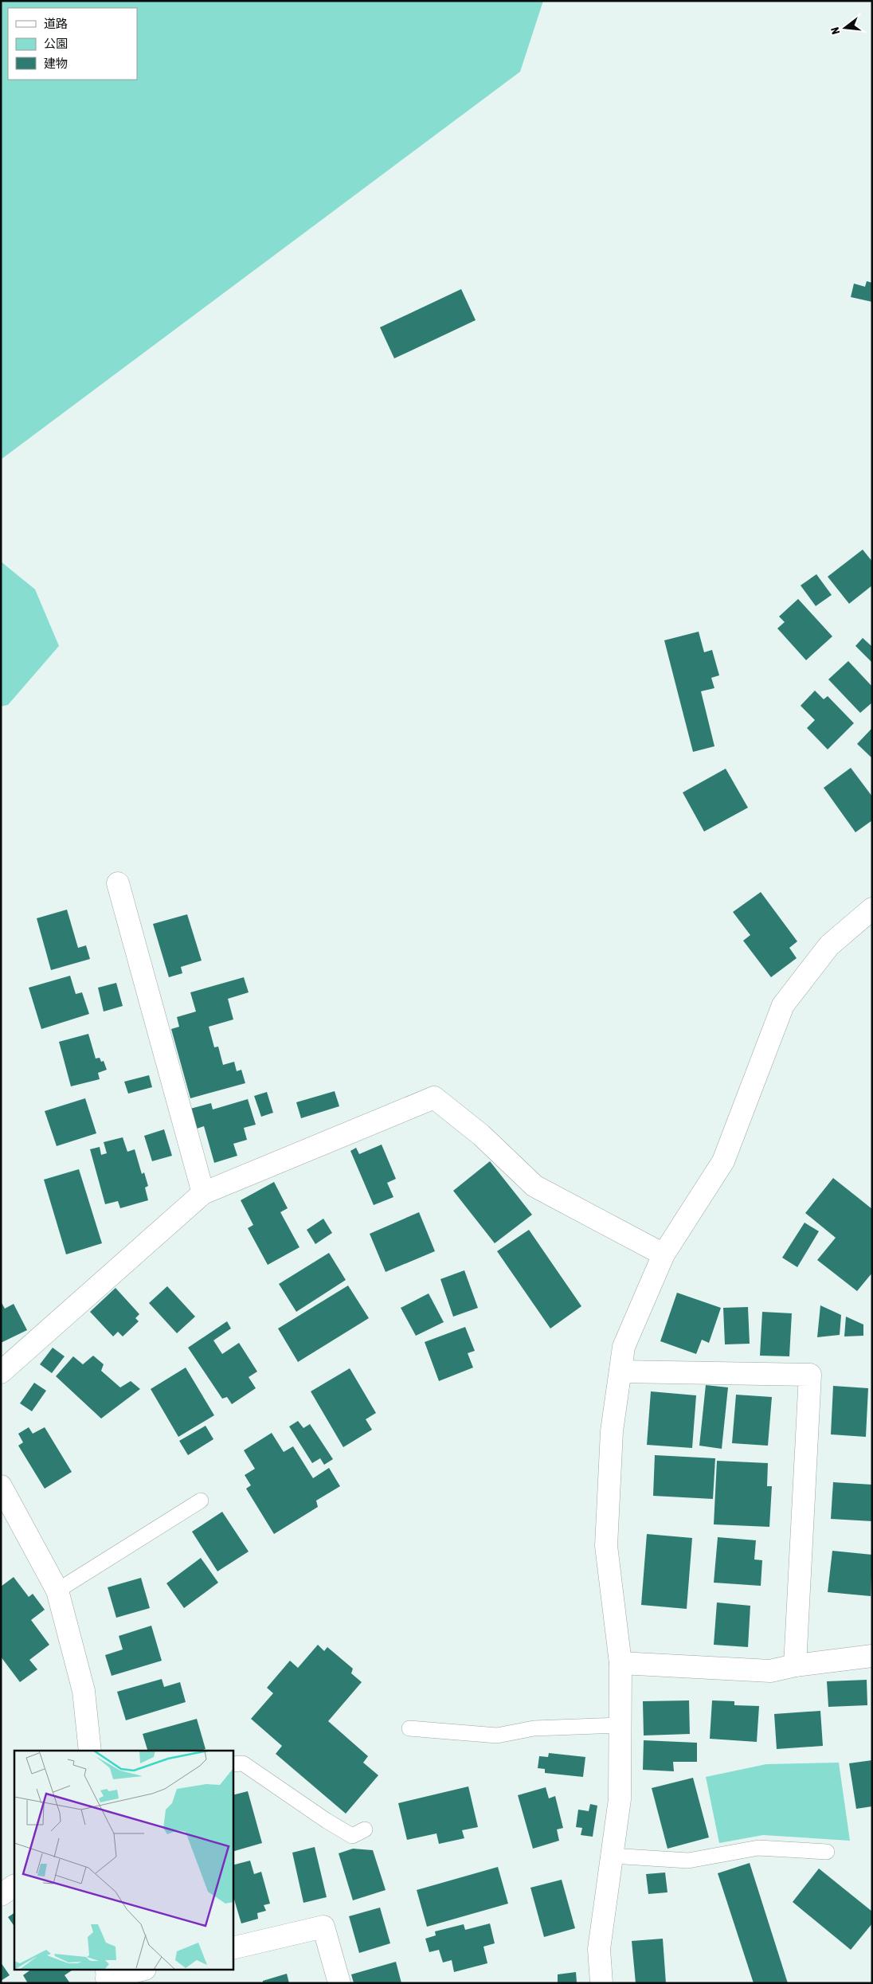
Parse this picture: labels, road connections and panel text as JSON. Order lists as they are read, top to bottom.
{
  "legend": ["道路", "公園", "建物"],
  "north": "left"
}
